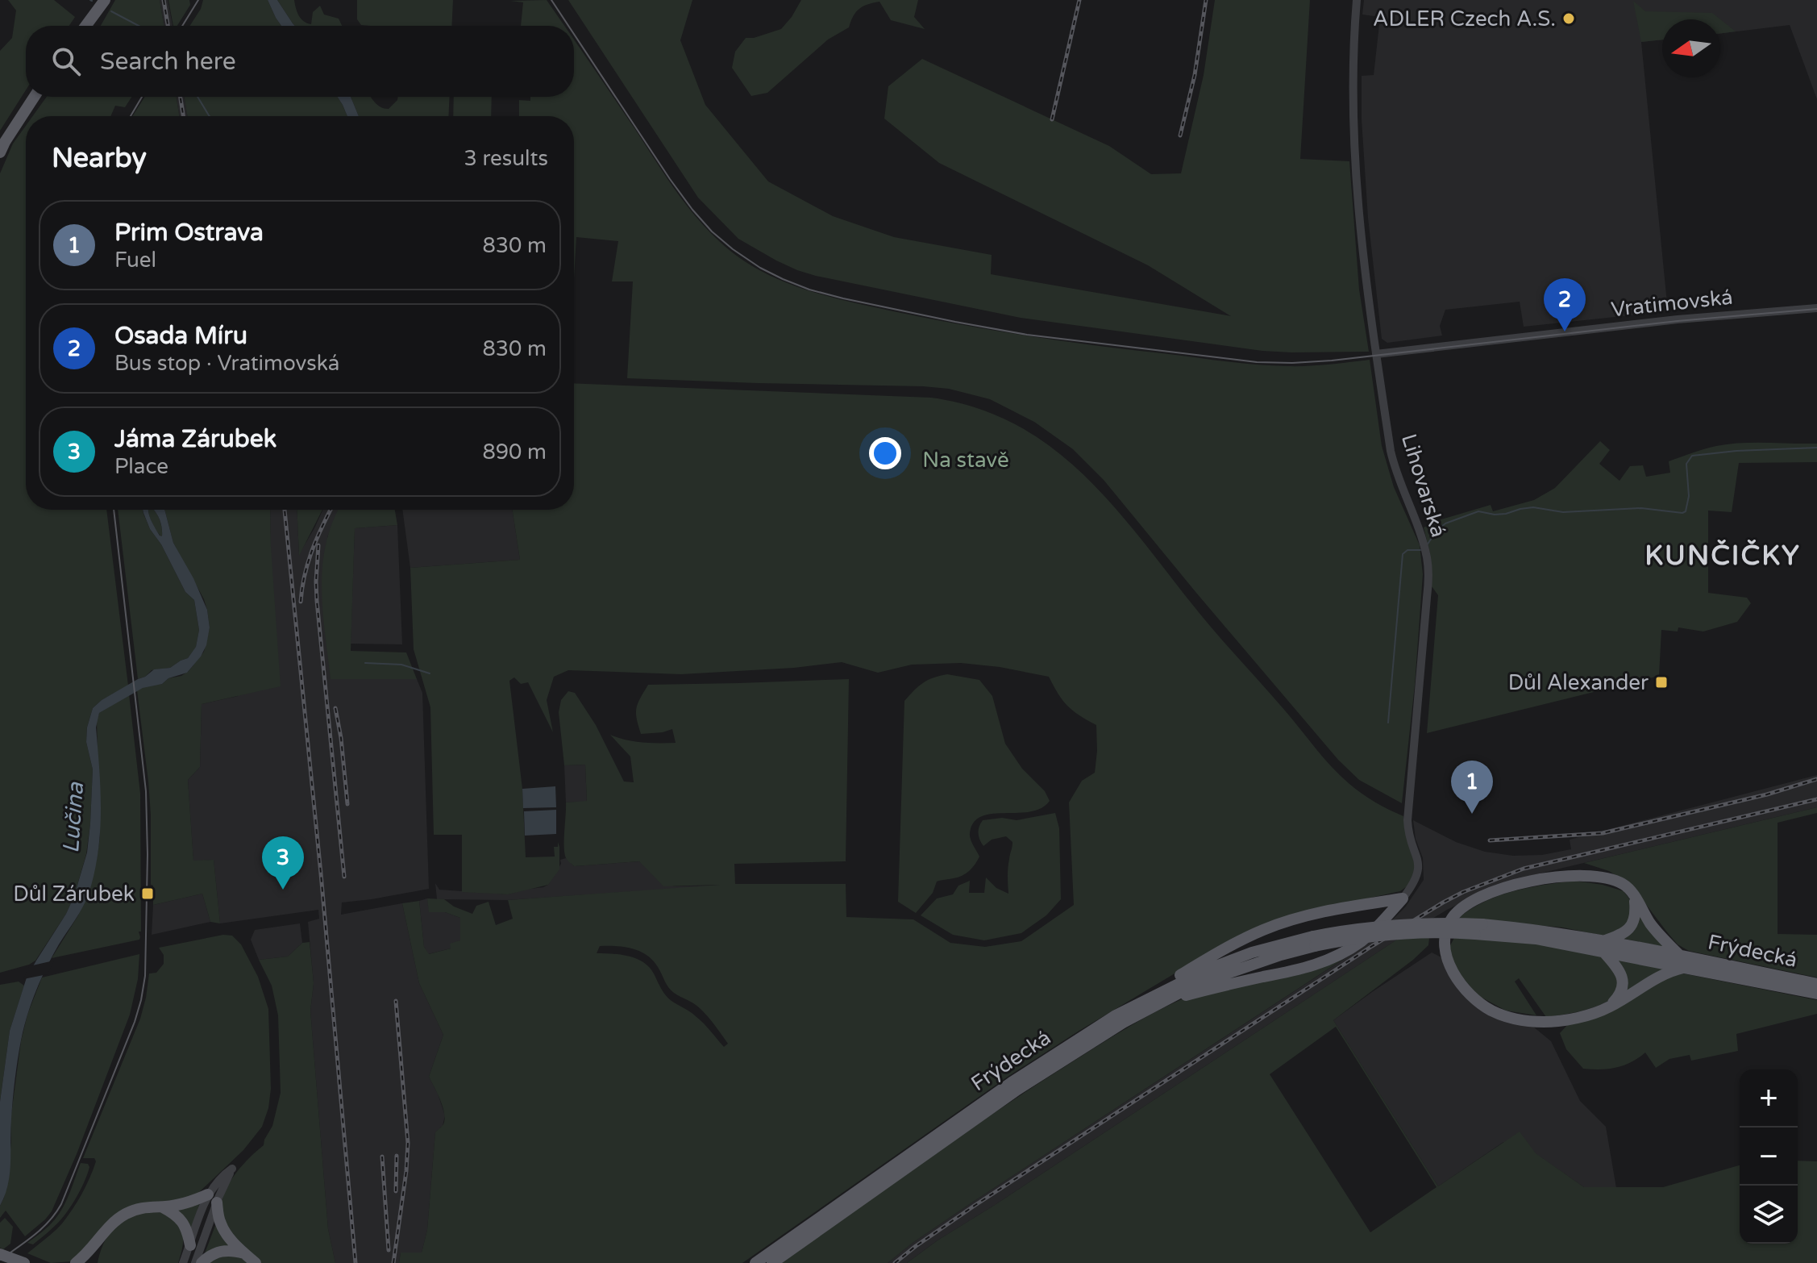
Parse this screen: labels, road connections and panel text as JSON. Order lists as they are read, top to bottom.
{
  "streets": {
    "main road": ["Frýdecká"],
    "street": ["Vratimovská", "Lihovarská"]
  },
  "crossings": [
    ["Vratimovská", "Lihovarská"]
  ],
  "districts": ["KUNČIČKY"],
  "water": ["Lučina"],
  "parks": ["Na stavě"],
  "places": {
    "other": ["ADLER Czech A.S."],
    "transit": ["Důl Alexander", "Důl Zárubek"]
  },
  "north": "left",
  "page": {
    "search": "Search here",
    "heading": ["Nearby", "3 results"],
    "list": [
      {
        "mark": "1",
        "name": "Prim Ostrava",
        "note": "Fuel",
        "value": "830 m"
      },
      {
        "mark": "2",
        "name": "Osada Míru",
        "note": "Bus stop · Vratimovská",
        "value": "830 m"
      },
      {
        "mark": "3",
        "name": "Jáma Zárubek",
        "note": "Place",
        "value": "890 m"
      }
    ],
    "pins": ["2", "1", "3"],
    "map_buttons": ["+", "−"]
  }
}
